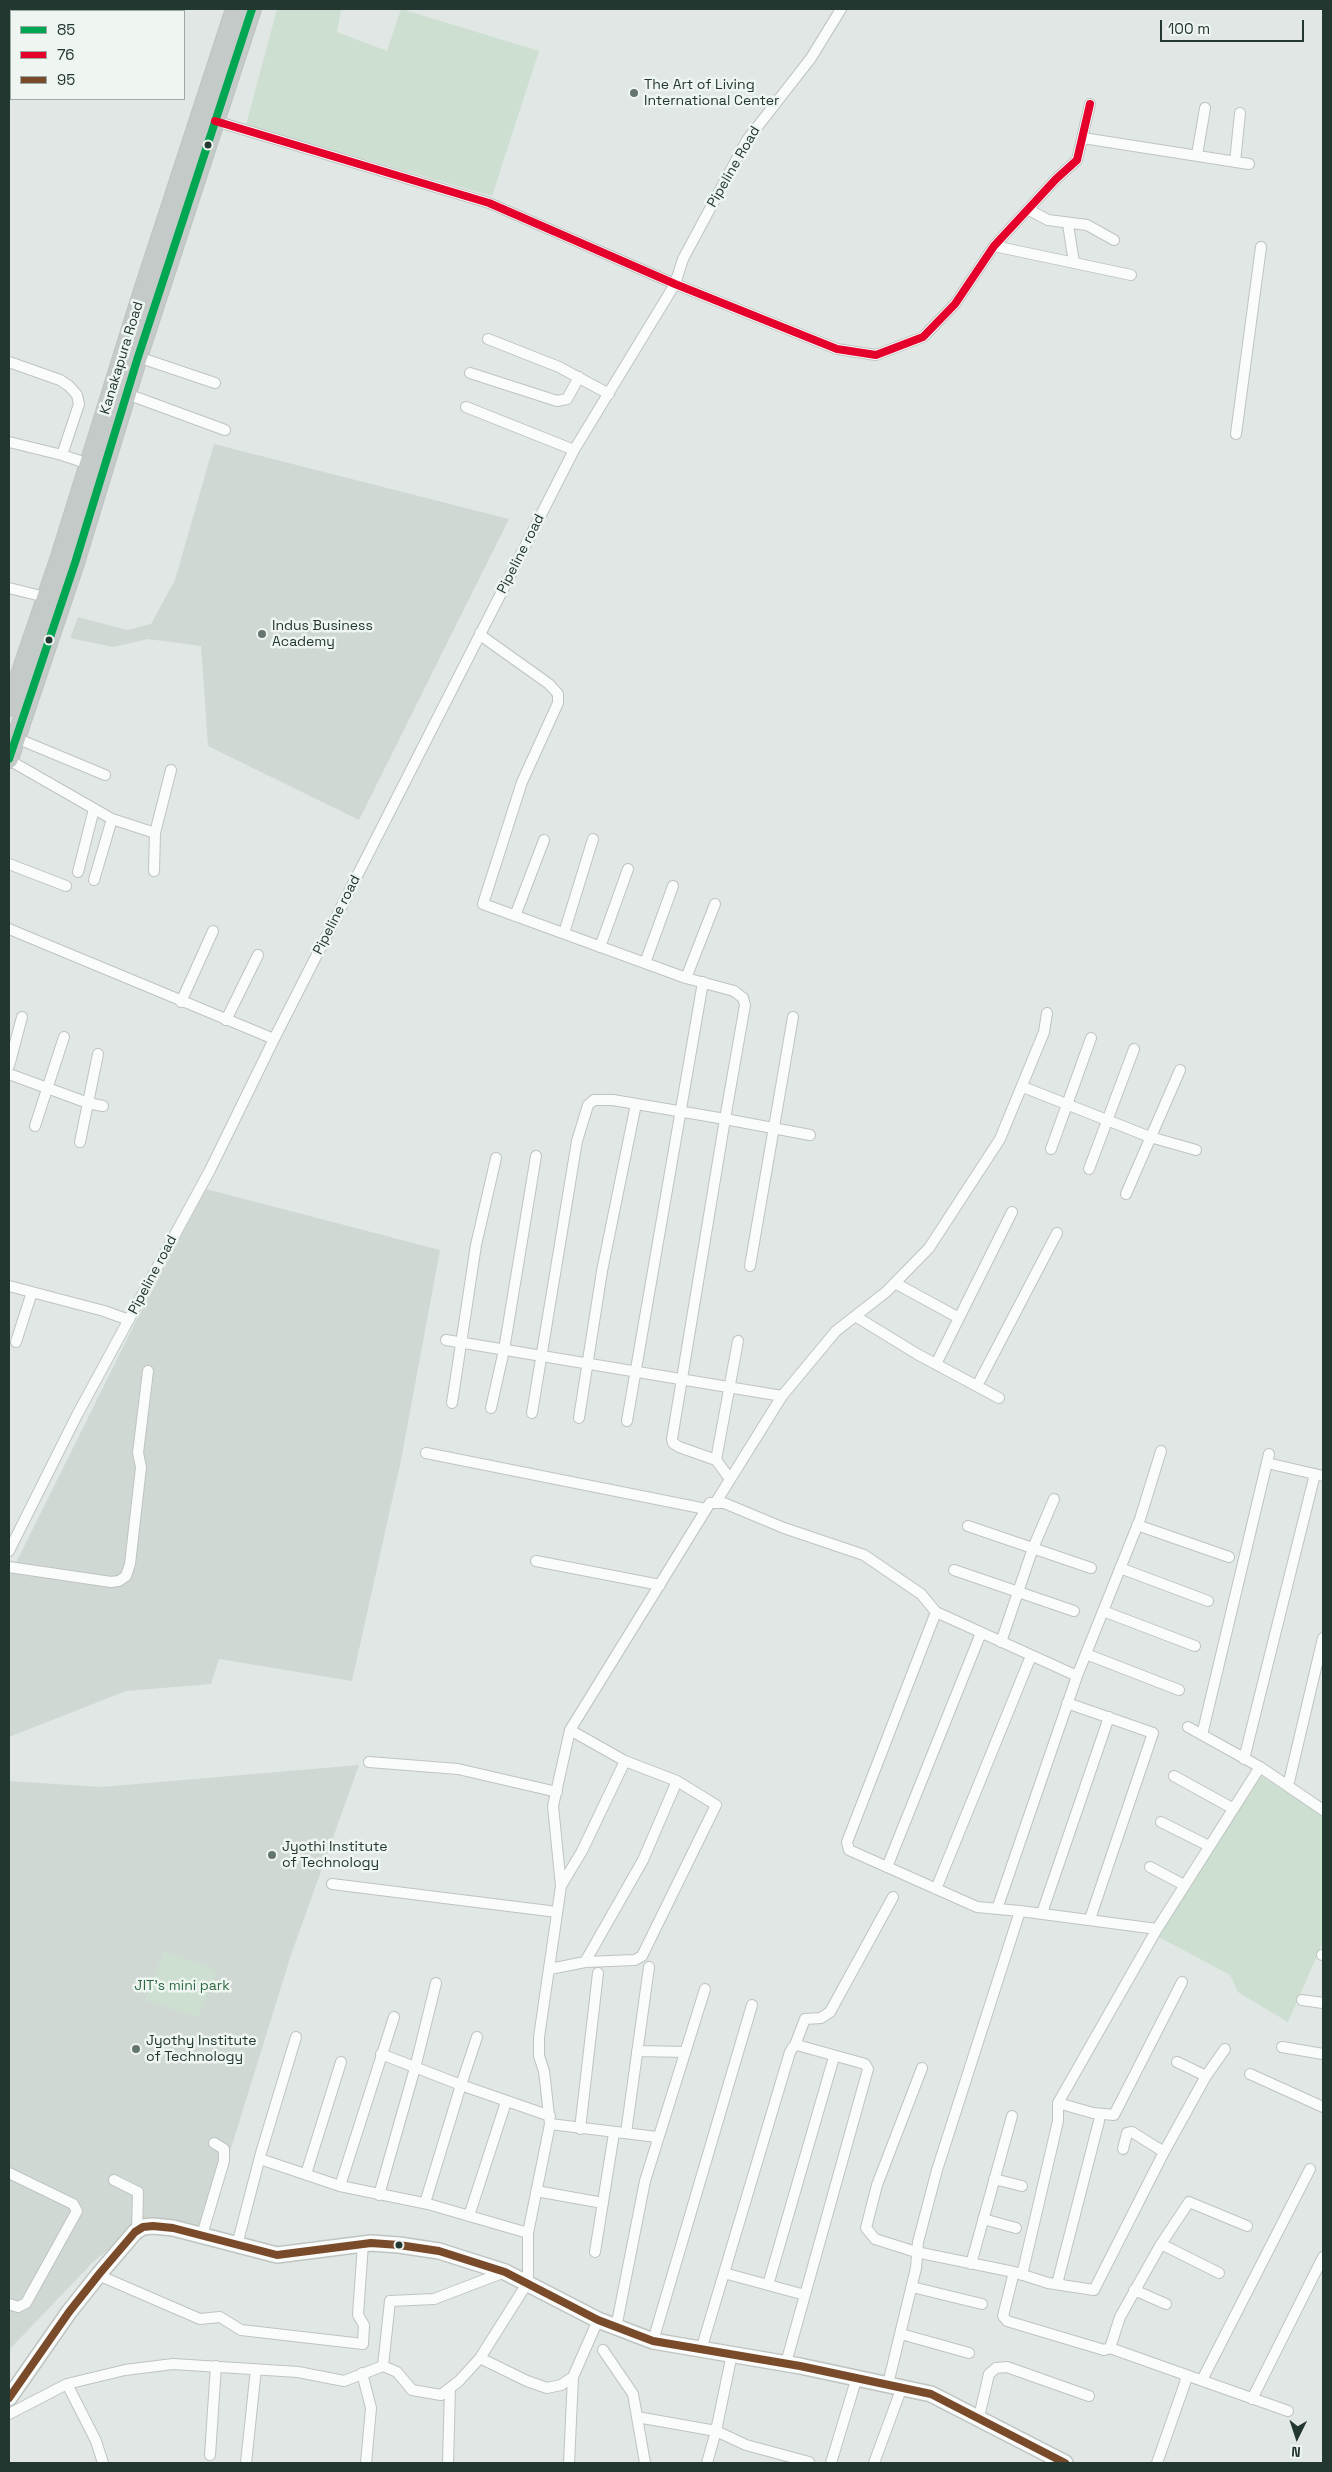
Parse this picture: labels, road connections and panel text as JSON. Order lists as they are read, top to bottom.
{
  "streets": {
    "highway": ["Kanakapura Road"],
    "street": ["Pipeline Road", "Pipeline road"]
  },
  "crossings": [
    ["Pipeline Road", "Pipeline road"]
  ],
  "parks": ["JIT's mini park"],
  "places": [
    "The Art of Living International Center",
    "Indus Business Academy",
    "Jyothi Institute of Technology",
    "Jyothy Institute of Technology"
  ],
  "lines": ["transit line 85", "transit line 76", "transit line 95"],
  "legend": ["85", "76", "95"],
  "scale_bar": "100 m",
  "north": "bottom"
}
